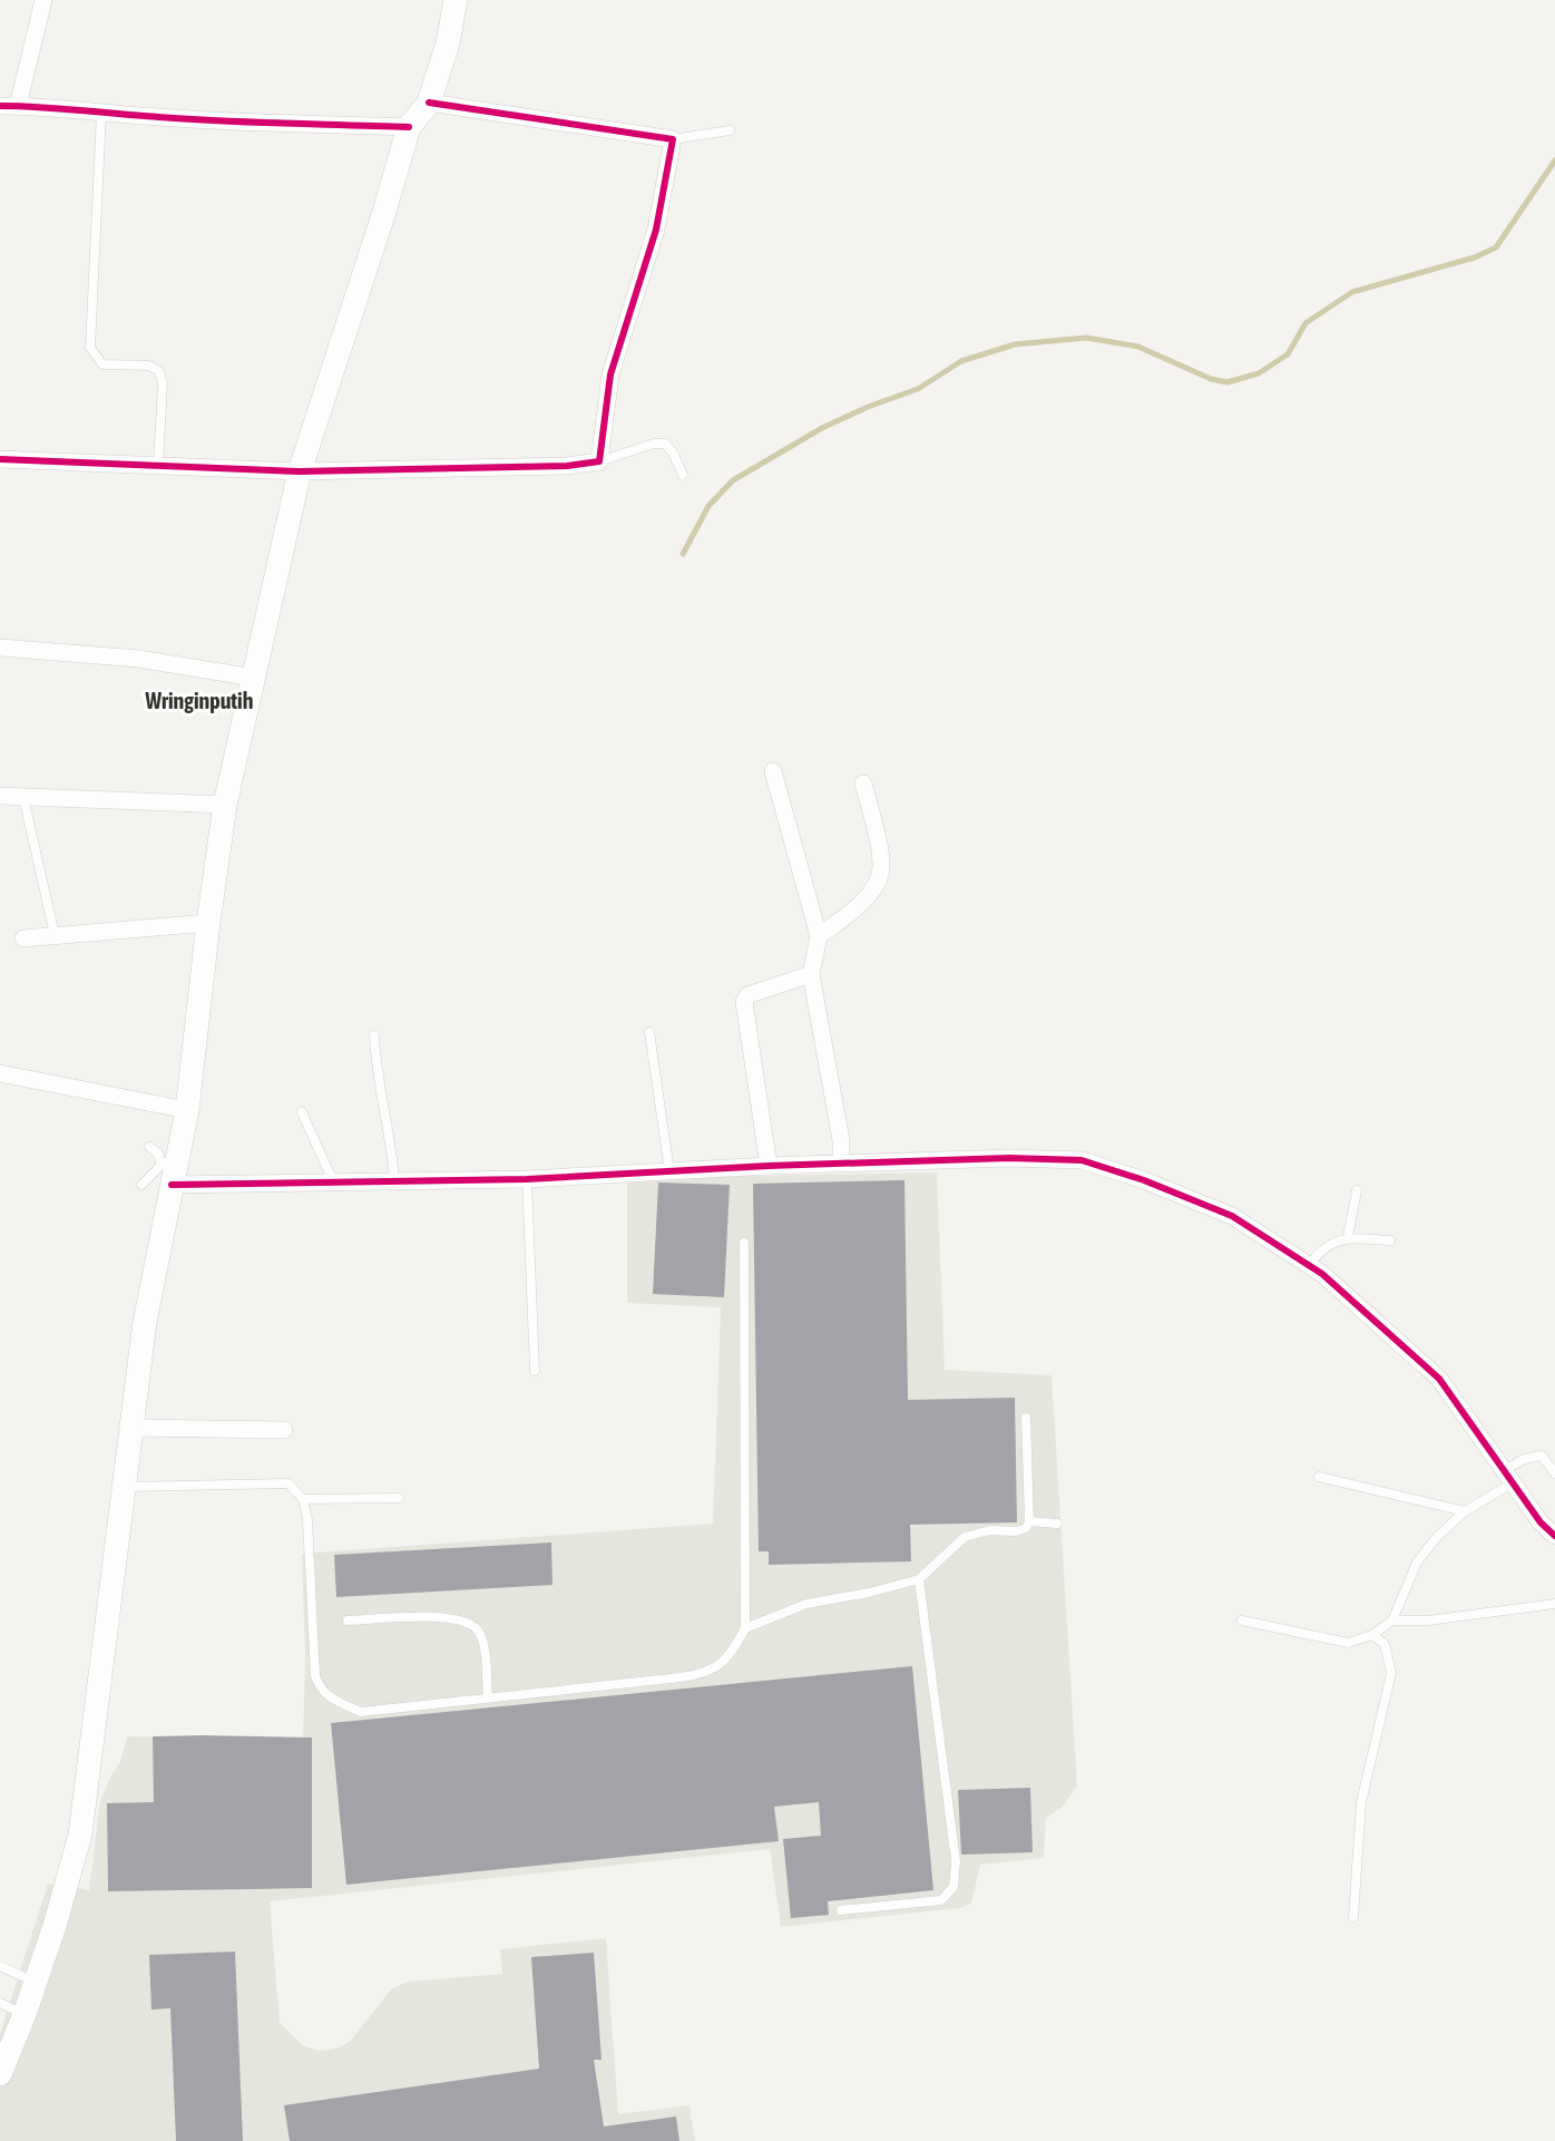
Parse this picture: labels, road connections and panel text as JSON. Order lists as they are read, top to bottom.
{
  "districts": ["Wringinputih"]
}
